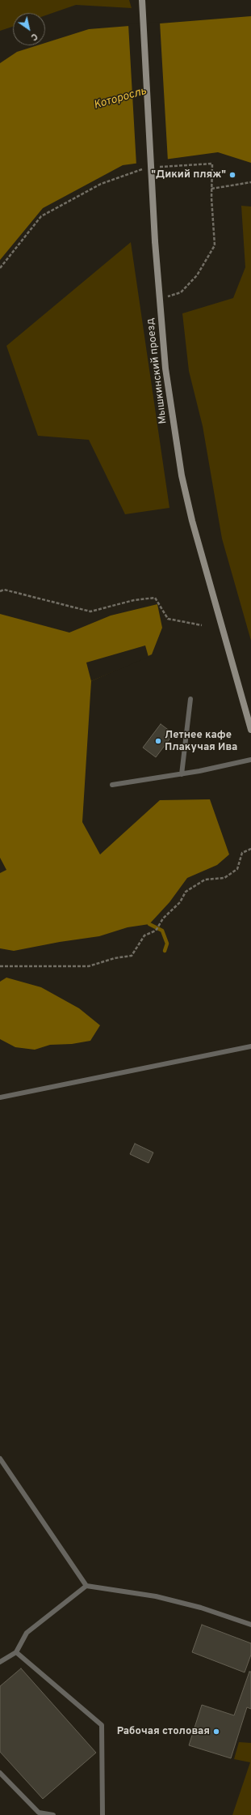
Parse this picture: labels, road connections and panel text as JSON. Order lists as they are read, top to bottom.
{
  "streets": {
    "main road": ["Мышкинский проезд"]
  },
  "water": ["Которосль"],
  "places": ["\"Дикий пляж\"", "Летнее кафе Плакучая Ива", "Рабочая столовая"],
  "north": "bottom right"
}
